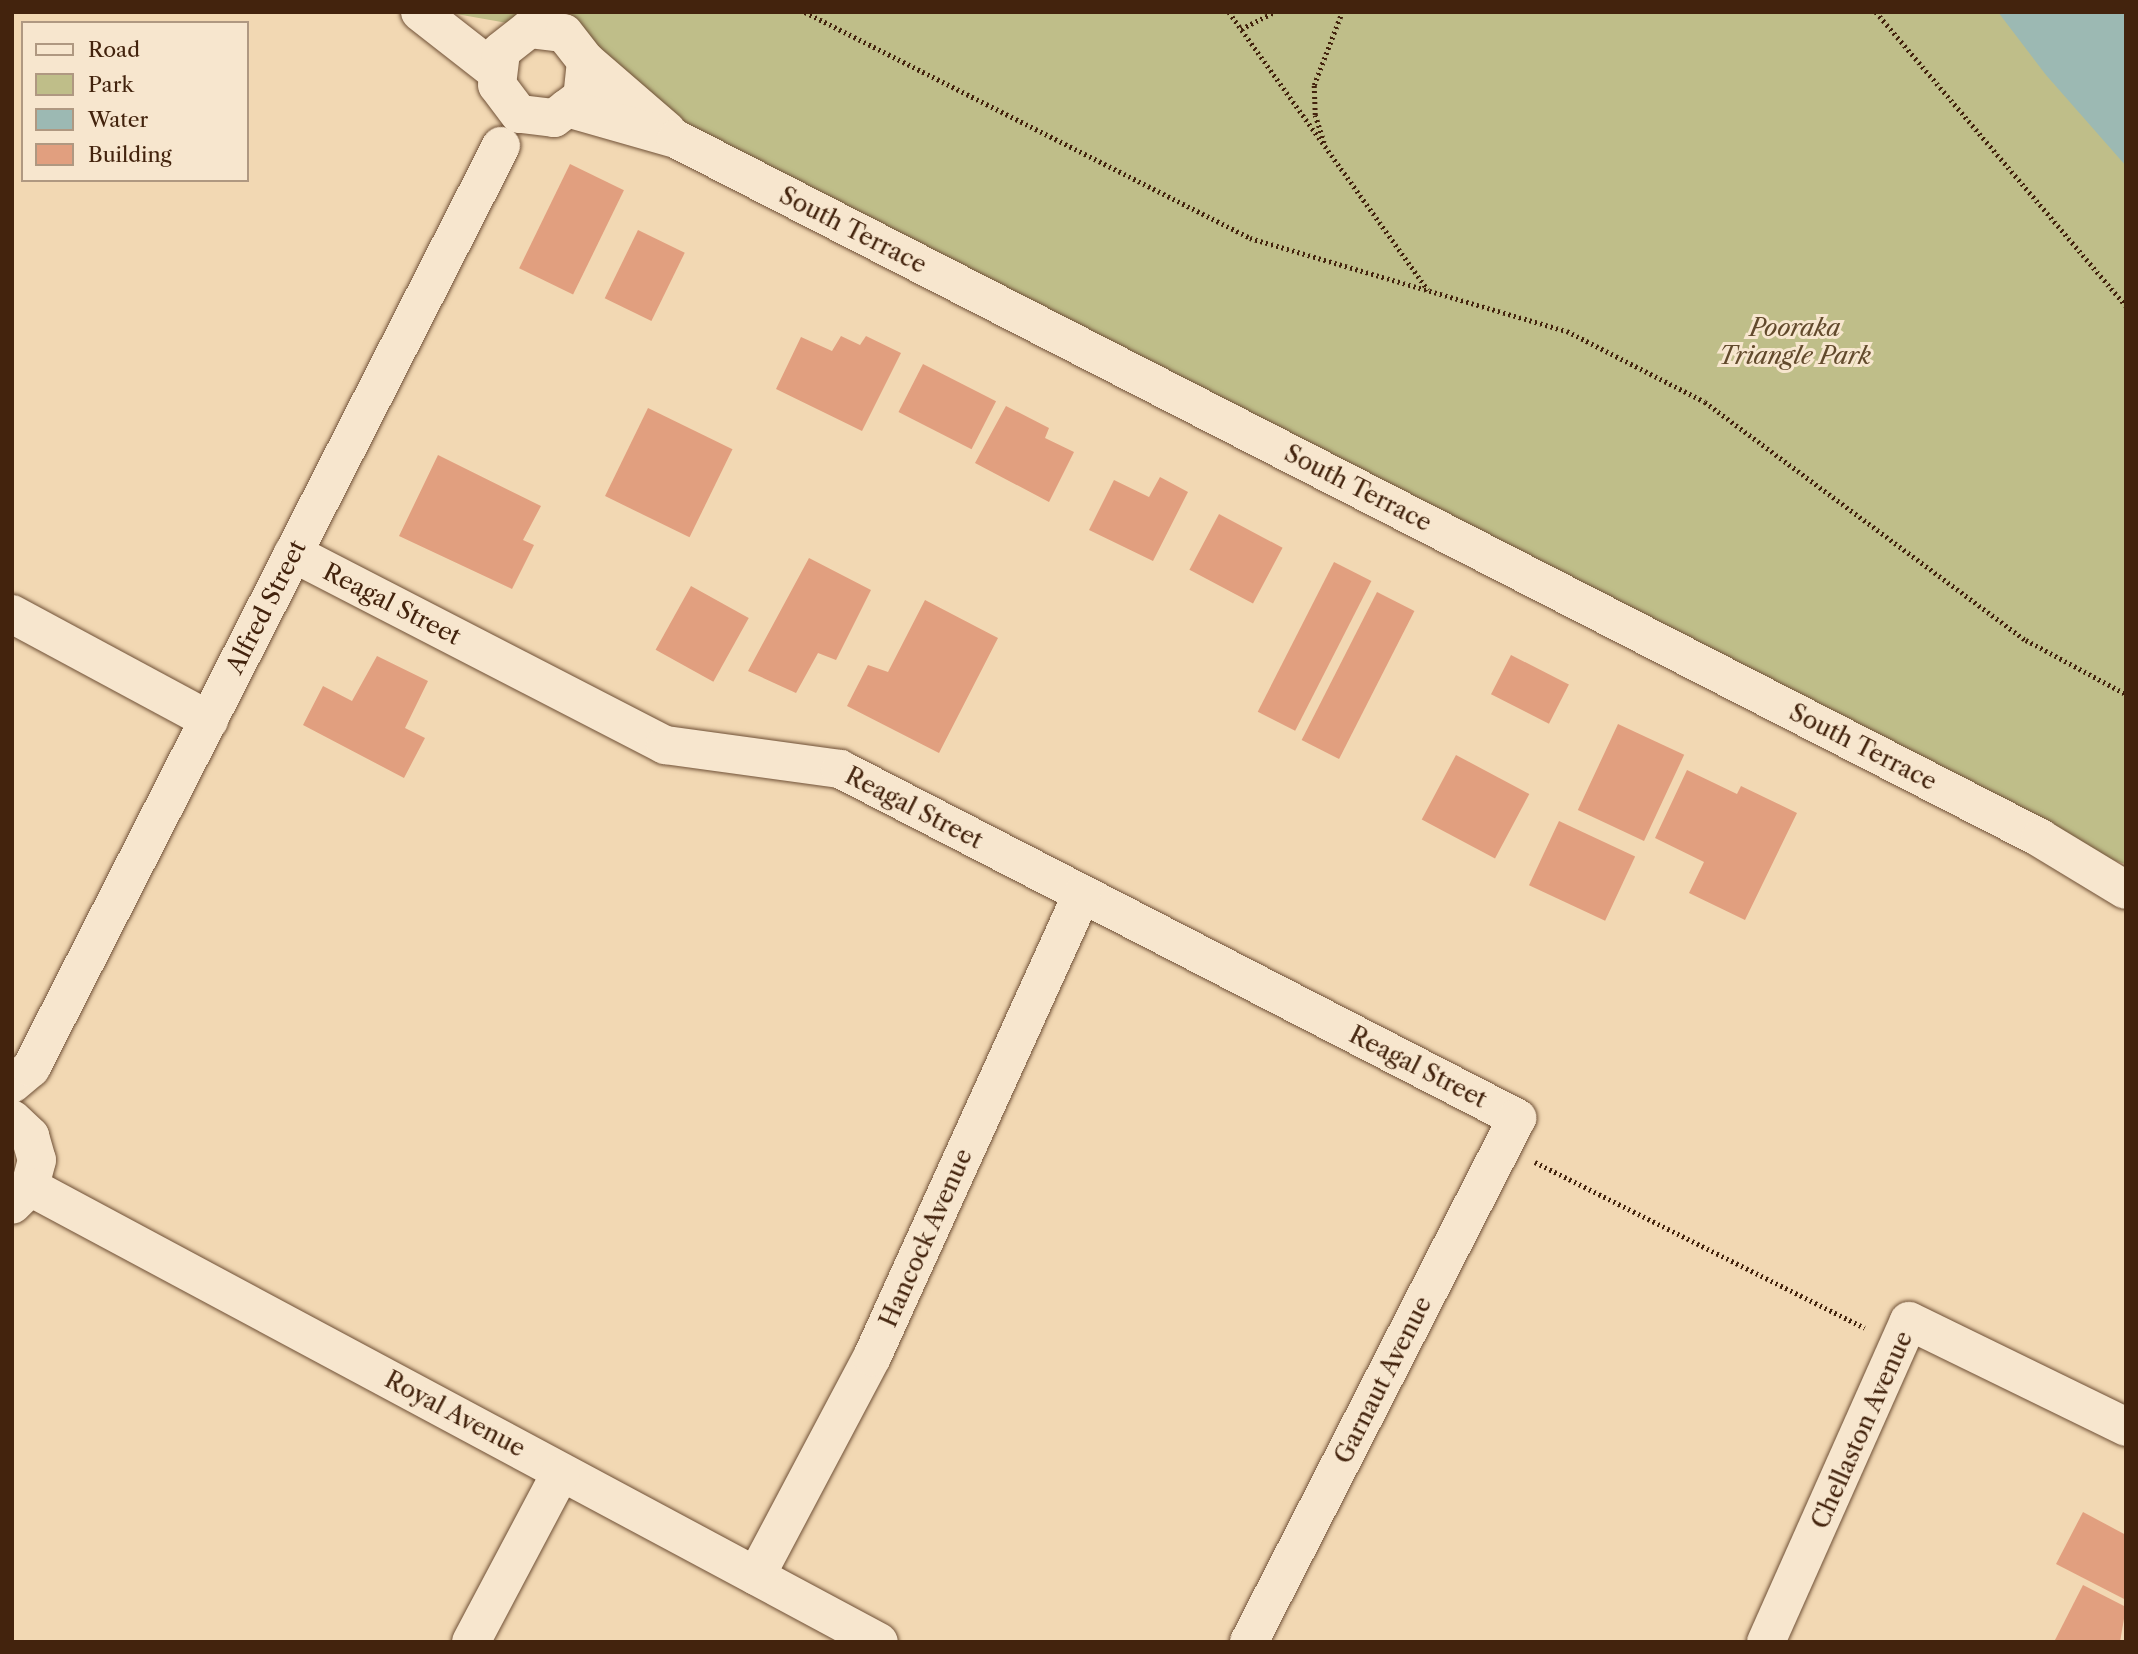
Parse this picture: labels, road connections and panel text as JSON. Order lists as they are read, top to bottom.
{
  "streets": {
    "street": [
      "South Terrace",
      "Reagal Street",
      "Alfred Street",
      "Hancock Avenue",
      "Garnaut Avenue",
      "Royal Avenue",
      "Chellaston Avenue"
    ]
  },
  "crossings": [
    ["South Terrace", "Alfred Street"],
    ["Reagal Street", "Alfred Street"],
    ["Reagal Street", "Hancock Avenue"],
    ["Reagal Street", "Garnaut Avenue"],
    ["Alfred Street", "Royal Avenue"],
    ["Hancock Avenue", "Royal Avenue"]
  ],
  "parks": ["Pooraka Triangle Park"],
  "legend": [
    "Road",
    "Park",
    "Water",
    "Building"
  ]
}
